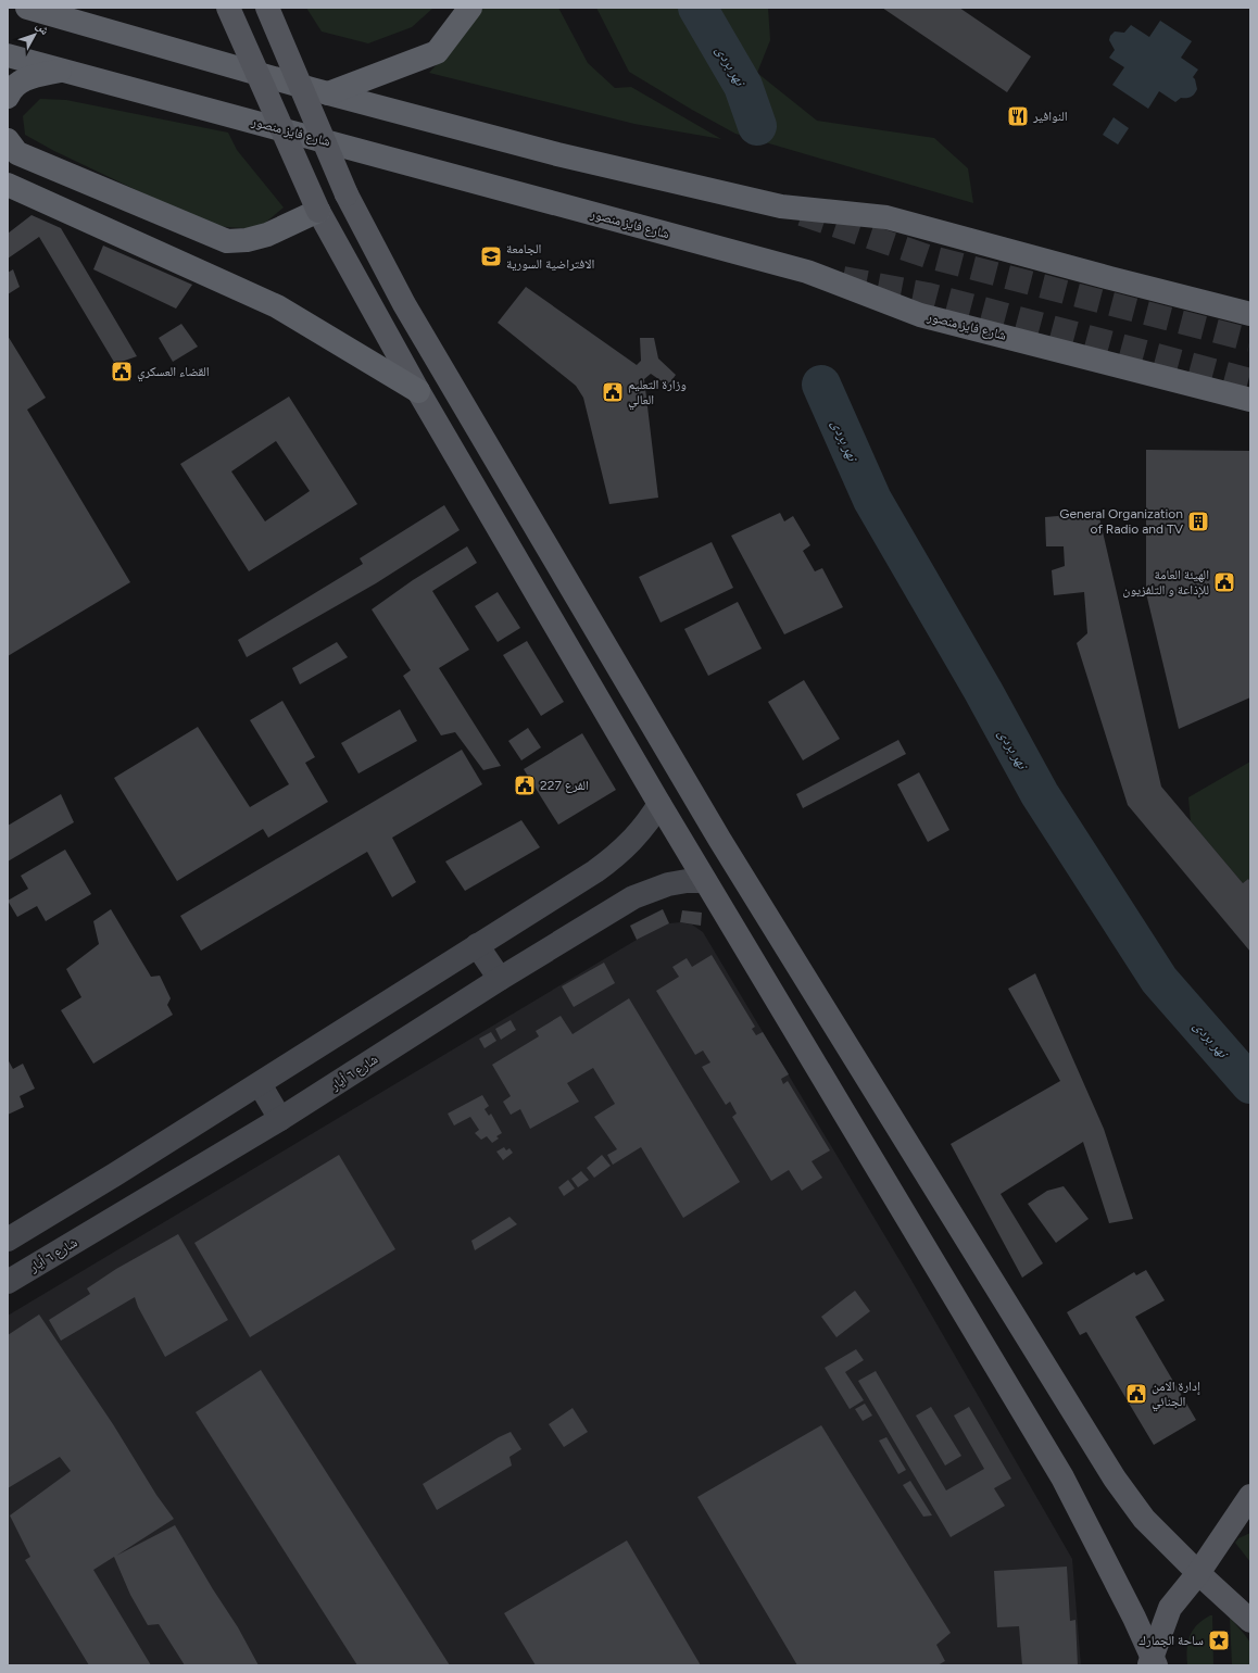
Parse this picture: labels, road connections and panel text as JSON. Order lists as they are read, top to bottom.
{
  "streets": {
    "highway": ["شارع فايز منصور"],
    "main road": ["شارع ٦ أيار"]
  },
  "water": ["نهر بردى"],
  "places": {
    "restaurant": ["النوافير"],
    "school or university": ["الجامعة الافتراضية السورية"],
    "public building": [
      "القضاء العسكري",
      "وزارة التعليم العالي",
      "الهيئة العامة للإذاعة و التلفزيون",
      "الفرع 227",
      "إدارة الامن الجنائي"
    ],
    "building": ["General Organization of Radio and TV"],
    "place": ["ساحة الجمارك"]
  },
  "north": "top right"
}
